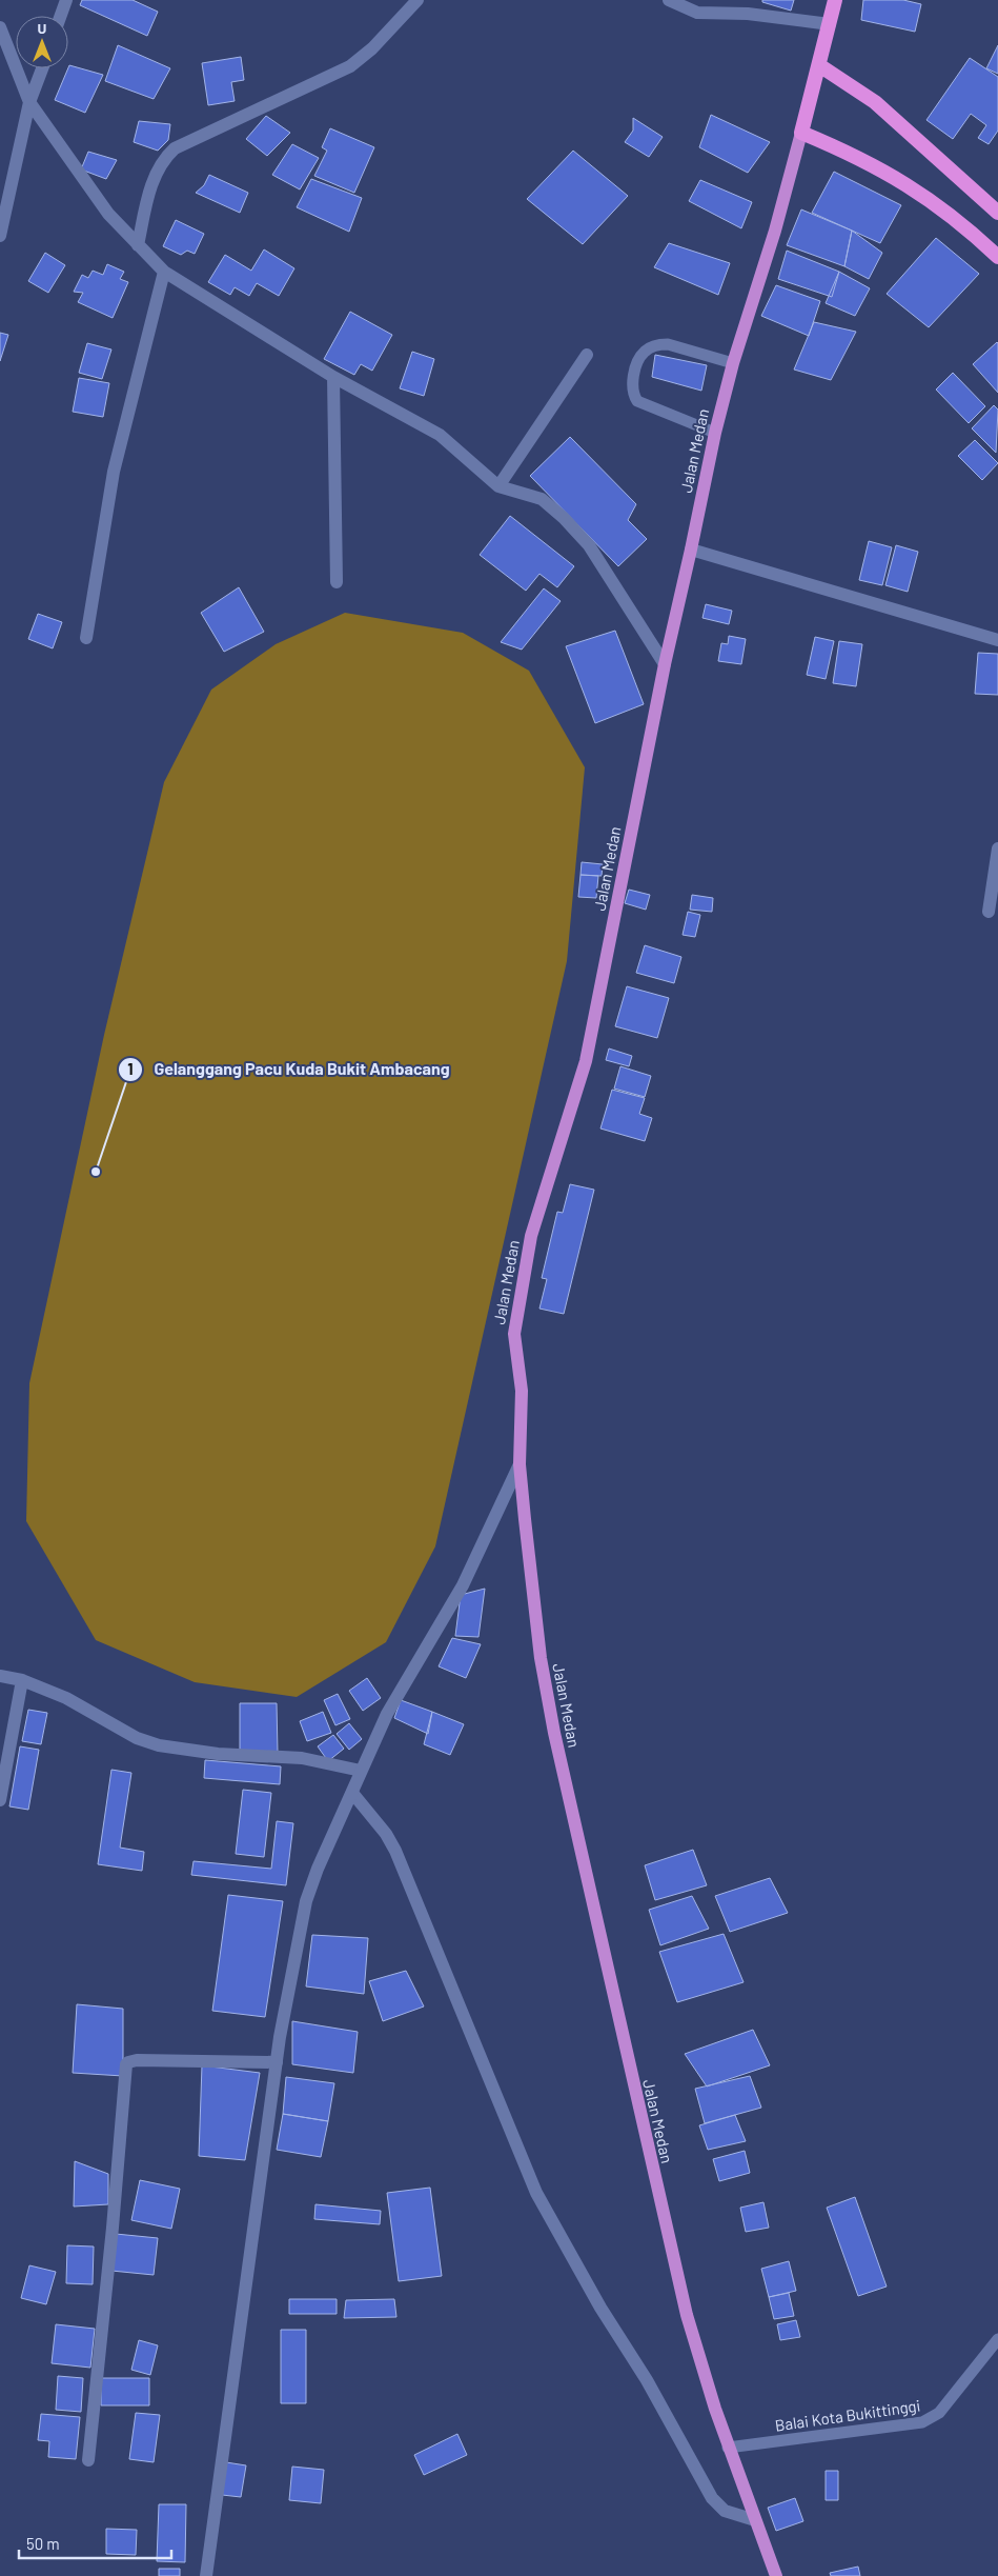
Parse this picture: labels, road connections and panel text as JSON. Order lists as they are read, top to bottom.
{
  "streets": {
    "highway": ["Jalan Medan"],
    "lane": ["Balai Kota Bukittinggi"]
  },
  "crossings": [
    ["Jalan Medan", "Balai Kota Bukittinggi"]
  ],
  "places": ["Gelanggang Pacu Kuda Bukit Ambacang"],
  "scale_bar": "50 m",
  "north": "top"
}
